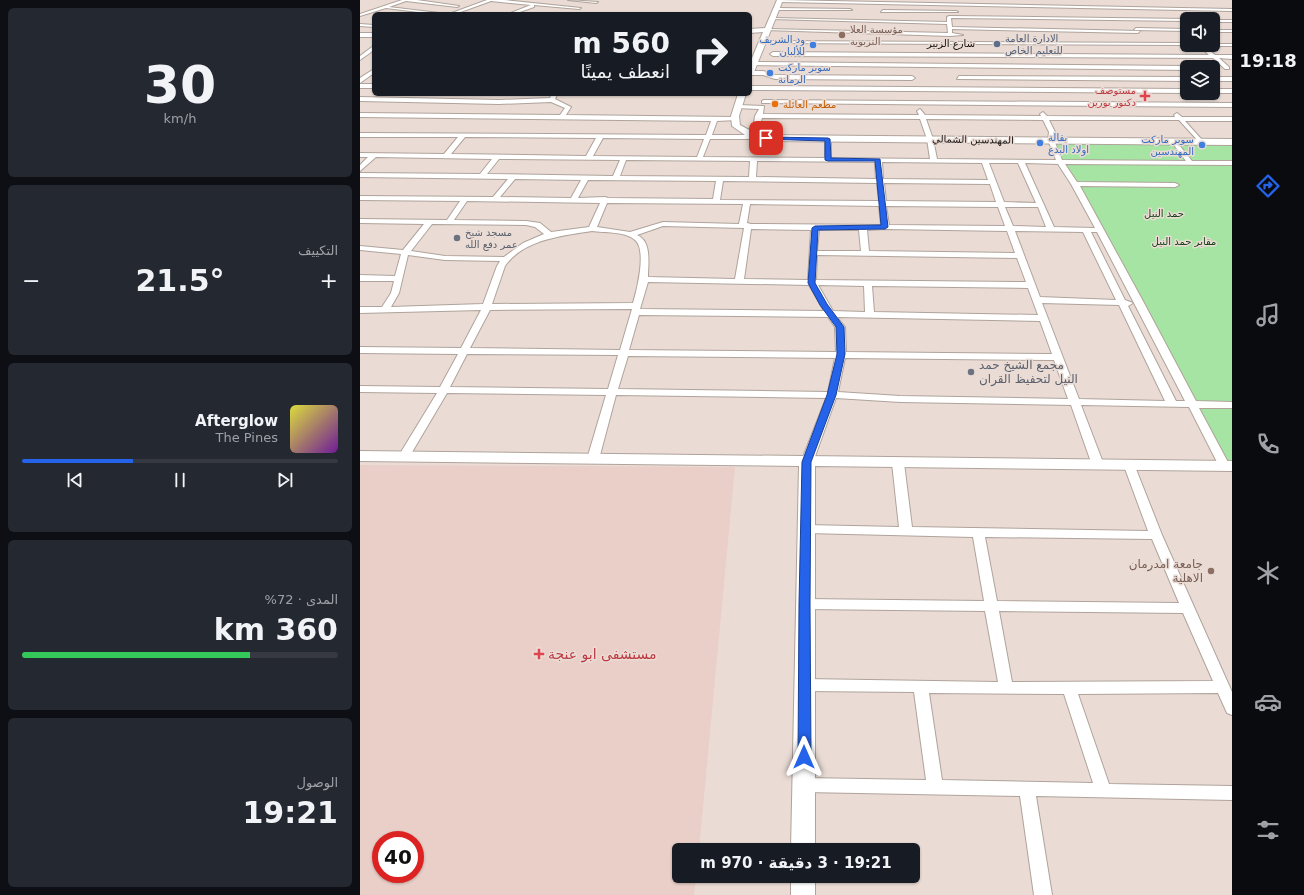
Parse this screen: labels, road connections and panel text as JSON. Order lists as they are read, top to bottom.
{
  "streets": {
    "main road": ["المهندسين الشمالي"],
    "street": ["شارع الزبير"]
  },
  "parks": ["حمد النيل", "مقابر حمد النيل"],
  "places": {
    "other": [
      "مؤسسة العلا التربوية",
      "الادارة العامة للتعليم الخاص",
      "ود الشريف للألبان",
      "سوبر ماركت الرمانة",
      "مطعم العائلة",
      "بقالة اولاد البدع",
      "سوبر ماركت المهندسين",
      "مسجد شيخ عمر دفع الله",
      "مجمع الشيخ حمد النيل لتحفيظ القران",
      "جامعة امدرمان الاهلية"
    ],
    "health": ["مستوصف دكتور نورين", "مستشفى ابو عنجة"]
  },
  "page": {
    "tabs": "19:18",
    "tile": [
      ["30", "km/h"],
      "التكييف",
      ["المدى · 72%", "360 km"],
      ["الوصول", "19:21"]
    ],
    "turn": ["560 m", "انعطف يمينًا"],
    "heat": ["−", "21.5°", "+"],
    "song": ["Afterglow", "The Pines"],
    "limit": "40",
    "trip": "19:21 · 3 دقيقة · 970 m"
  }
}
